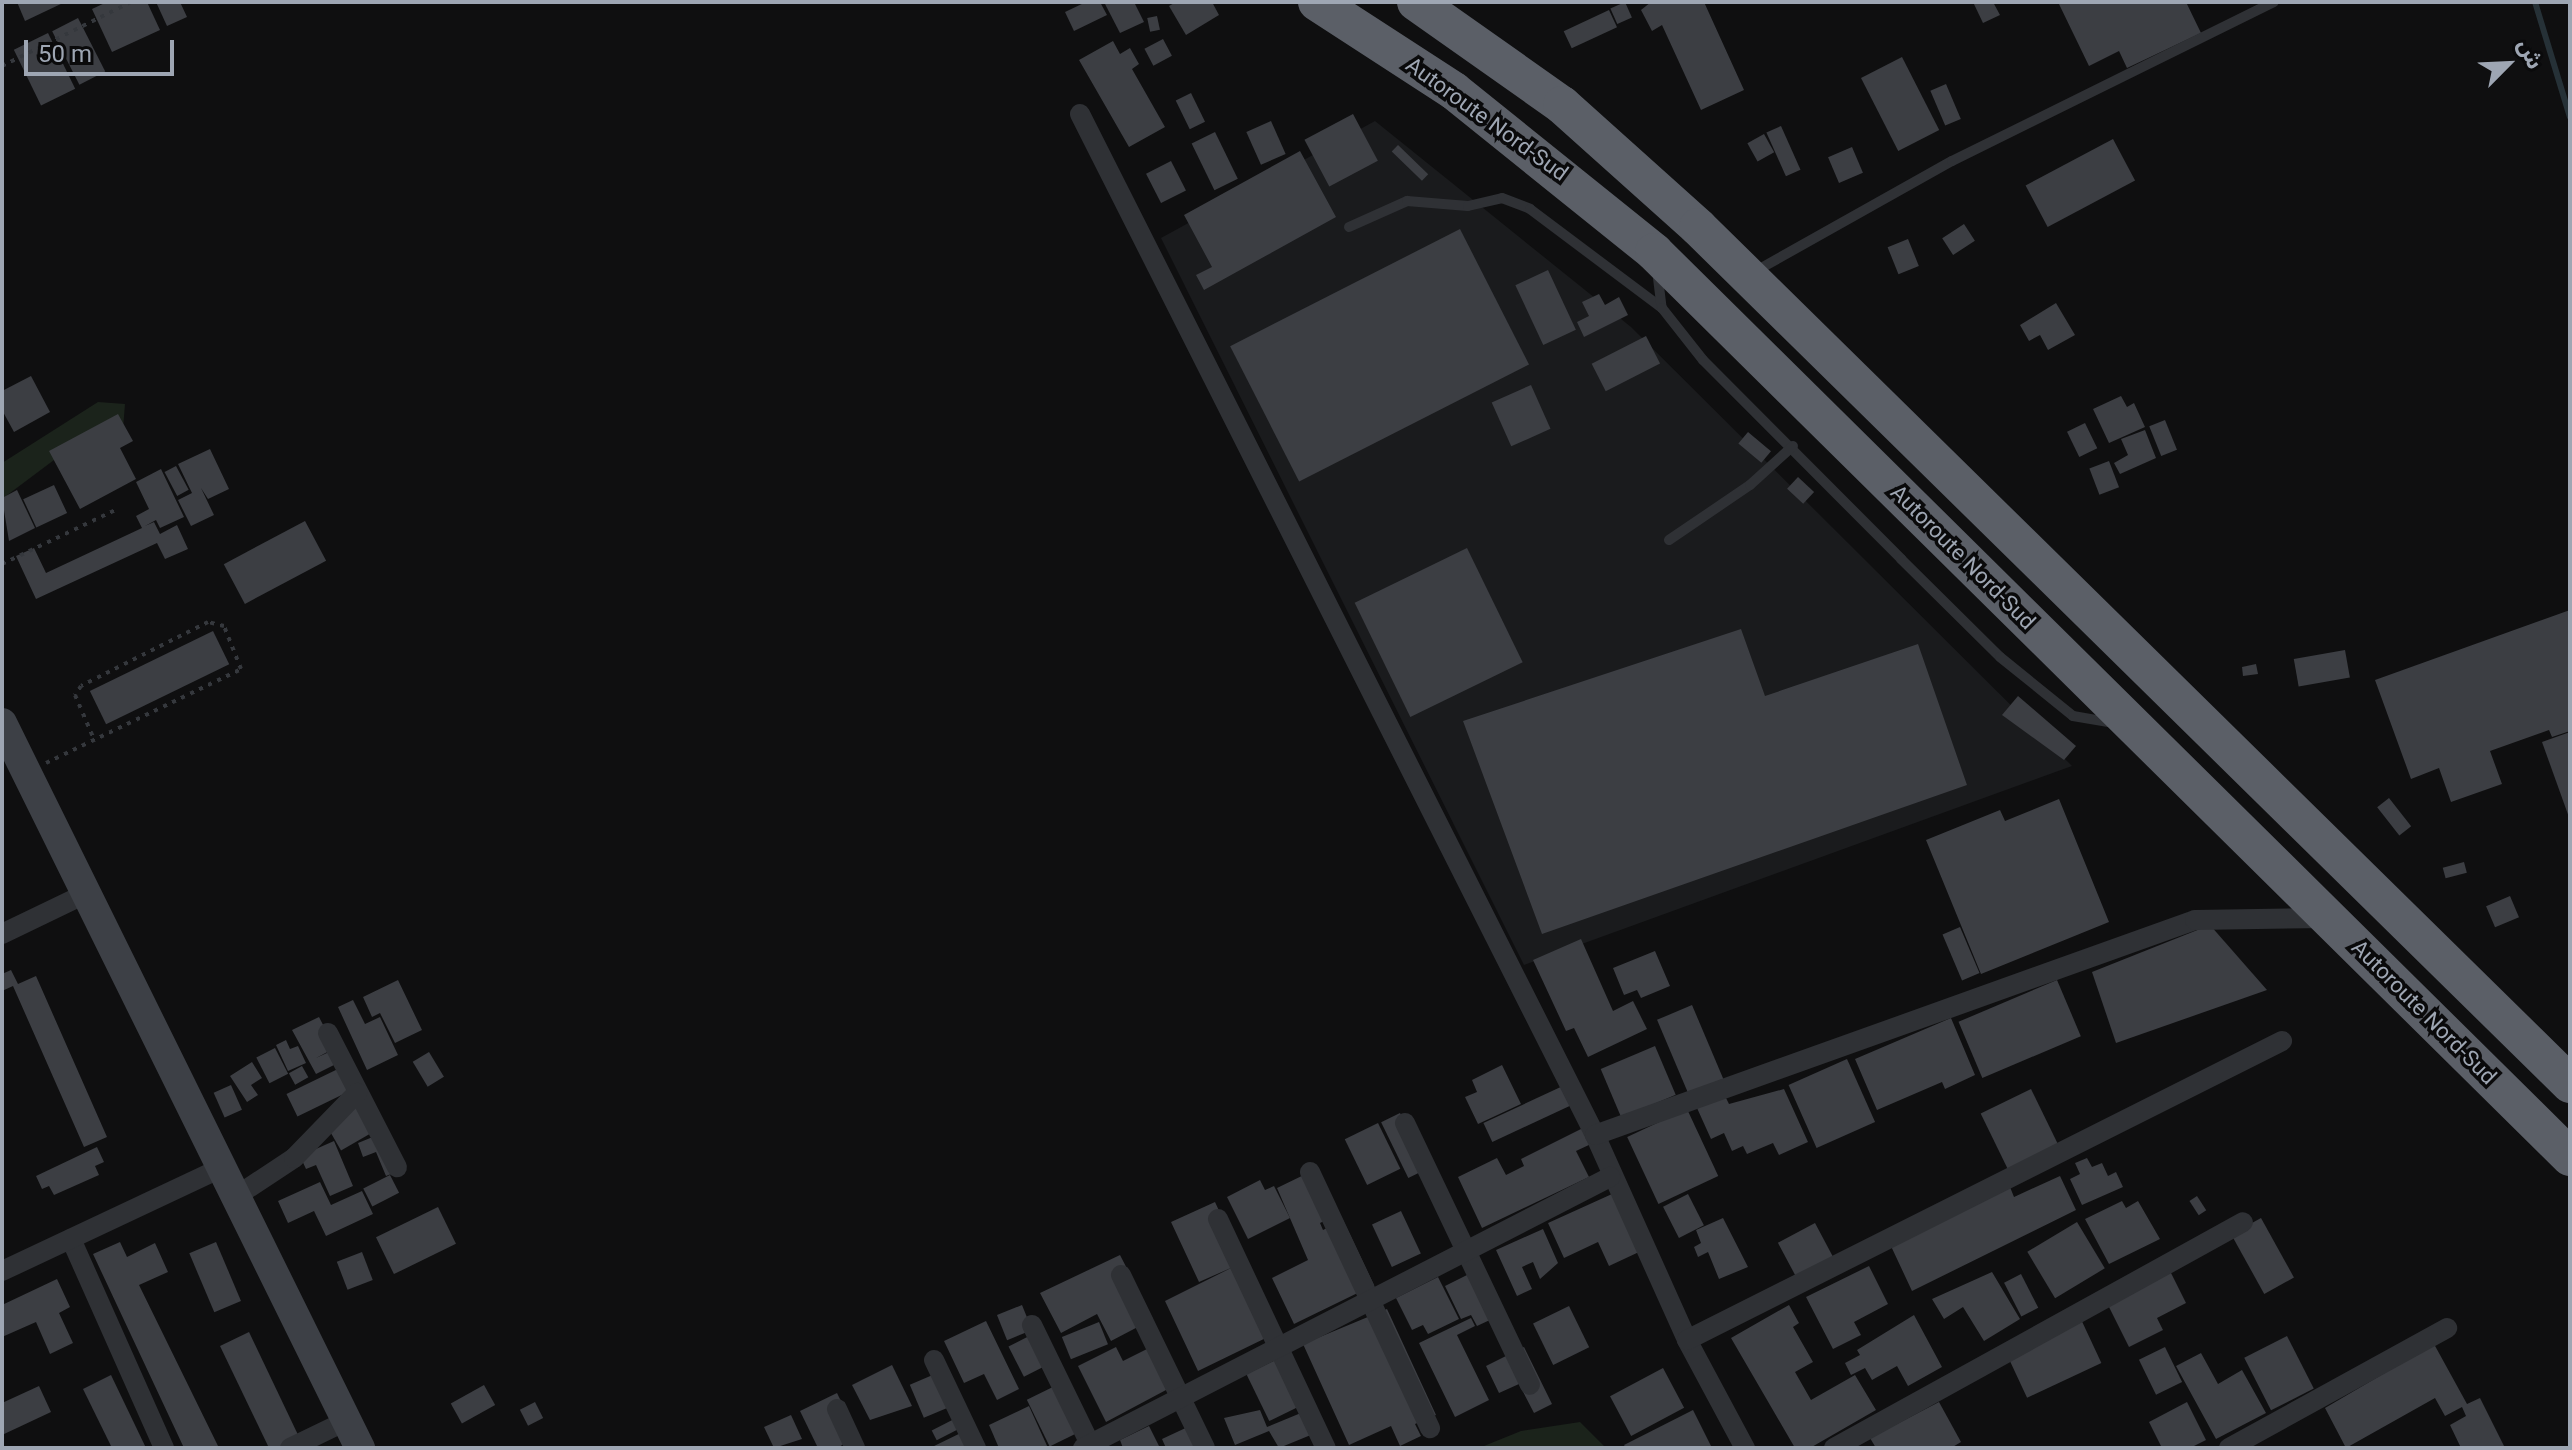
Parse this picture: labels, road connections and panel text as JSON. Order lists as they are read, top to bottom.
{
  "streets": {
    "highway": ["Autoroute Nord-Sud"]
  },
  "scale_bar": "50 m",
  "north": "top right"
}
